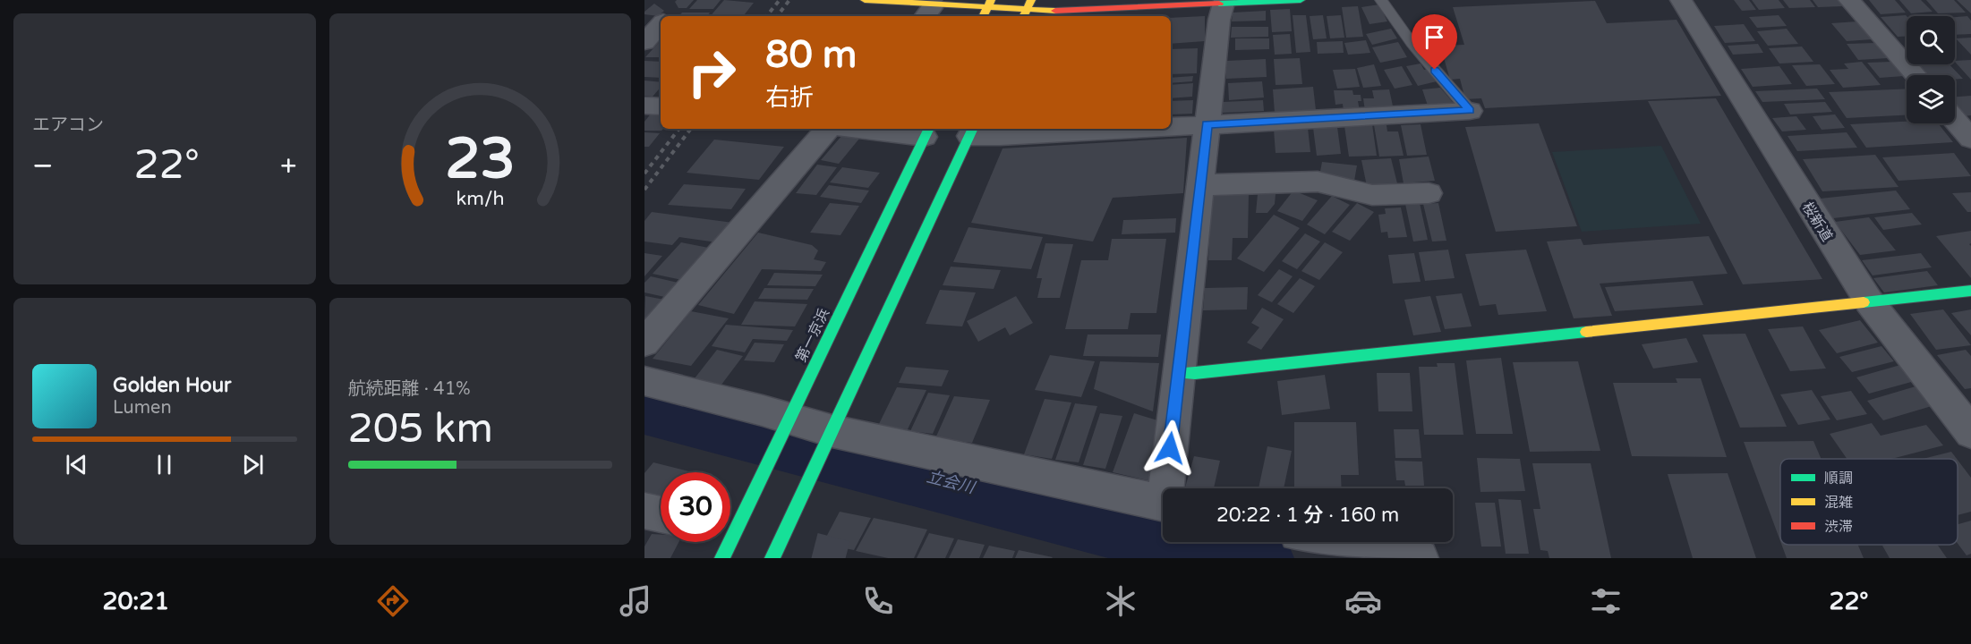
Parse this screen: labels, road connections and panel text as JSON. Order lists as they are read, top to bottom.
{
  "streets": {
    "main road": ["第一京浜"],
    "street": ["桜新道"]
  },
  "water": ["立会川"],
  "legend": ["順調", "混雑", "渋滞"],
  "page": {
    "tile": [
      "エアコン",
      ["航続距離 · 41%", "205 km"]
    ],
    "turn": ["80 m", "右折"],
    "heat": ["−", "22°", "+"],
    "song": ["Golden Hour", "Lumen"],
    "limit": "30",
    "trip": "20:22 · 1 分 · 160 m",
    "tabs": ["20:21", "22°"],
    "gauge": ["23", "km/h"]
  }
}
